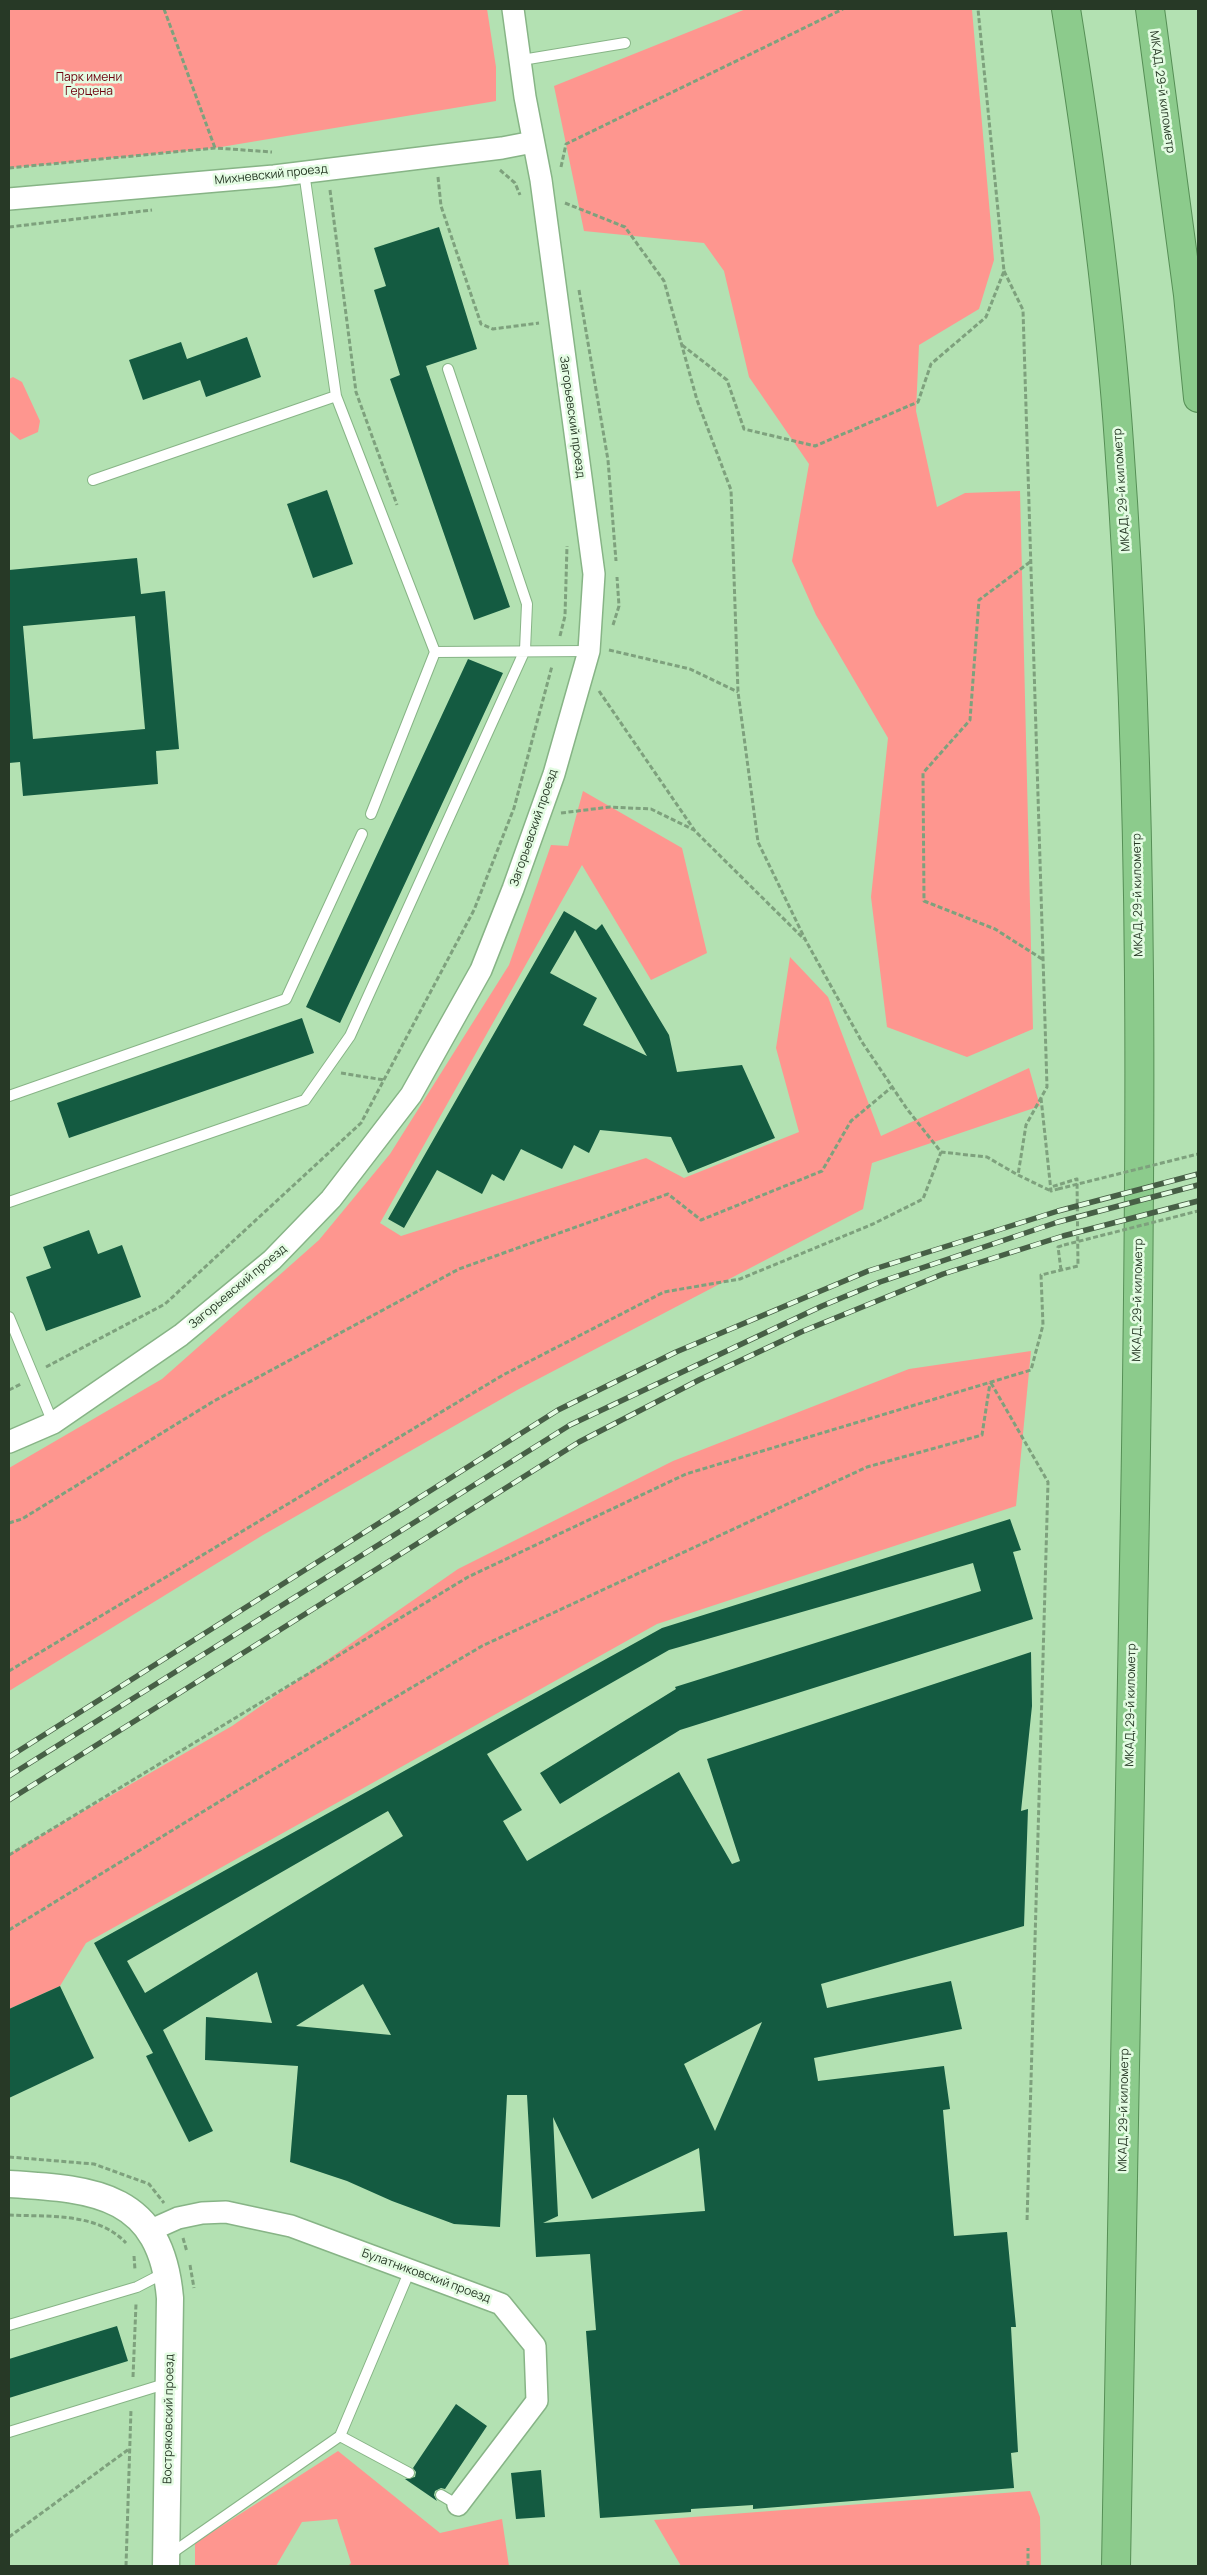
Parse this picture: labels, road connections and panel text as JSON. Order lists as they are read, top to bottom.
{
  "streets": {
    "highway": ["МКАД, 29-й километр"],
    "street": [
      "Михневский проезд",
      "Загорьевский проезд",
      "Булатниковский проезд",
      "Востряковский проезд"
    ]
  },
  "crossings": [
    ["Михневский проезд", "Загорьевский проезд"]
  ],
  "parks": ["Парк имени Герцена"]
}
